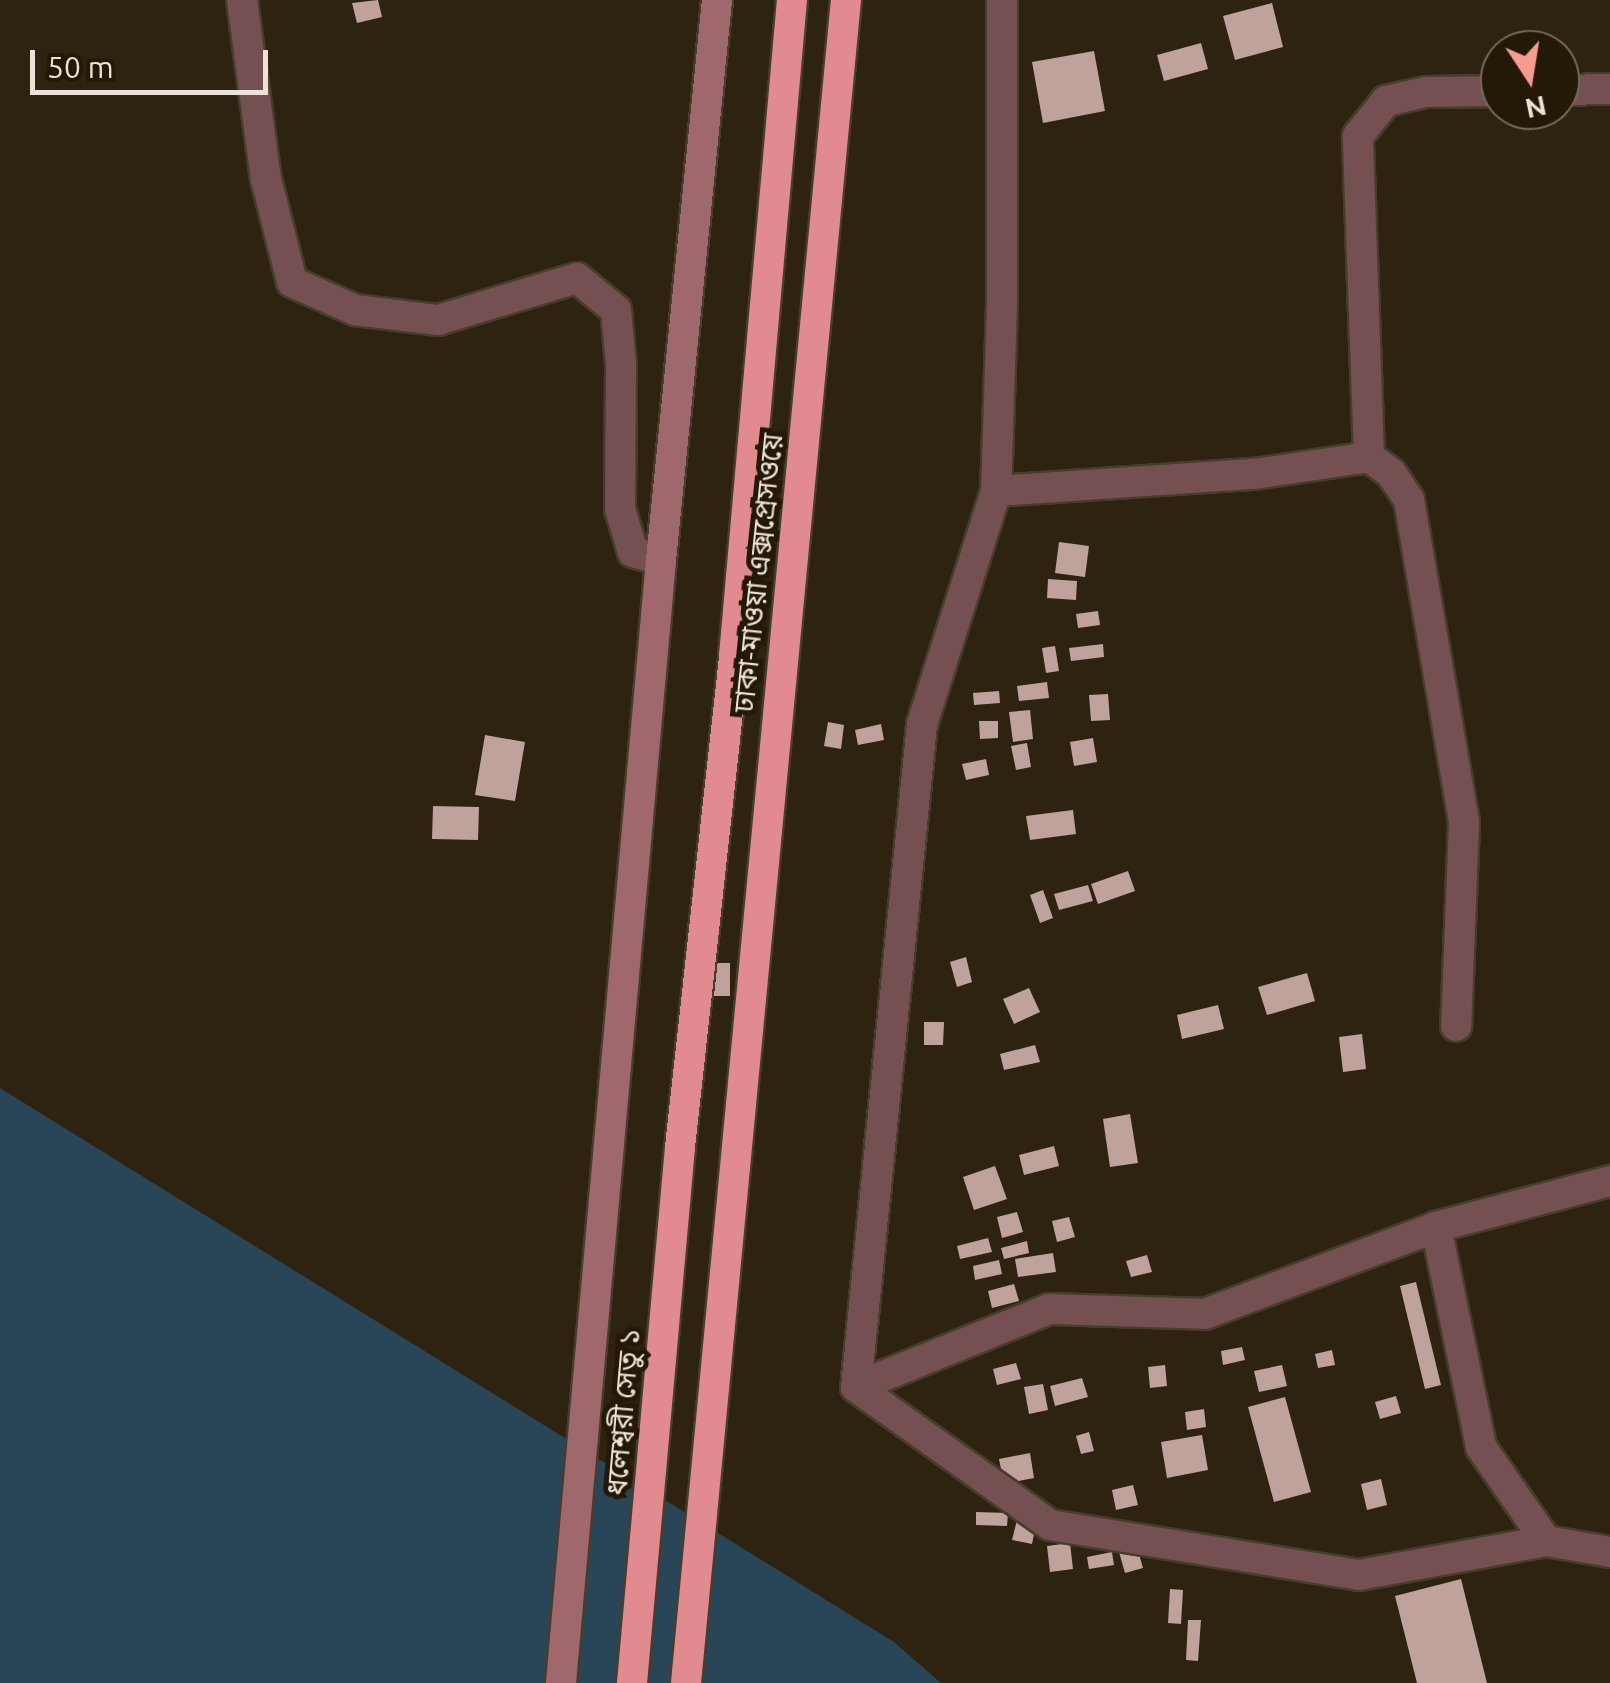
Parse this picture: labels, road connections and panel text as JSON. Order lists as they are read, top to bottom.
{
  "streets": {
    "highway": ["ঢাকা-মাওয়া এক্সপ্রেসওয়ে", "ধলেশ্বরী সেতু ১"]
  },
  "crossings": [
    ["ঢাকা-মাওয়া এক্সপ্রেসওয়ে", "ধলেশ্বরী সেতু ১"]
  ],
  "scale_bar": "50 m",
  "north": "bottom"
}
